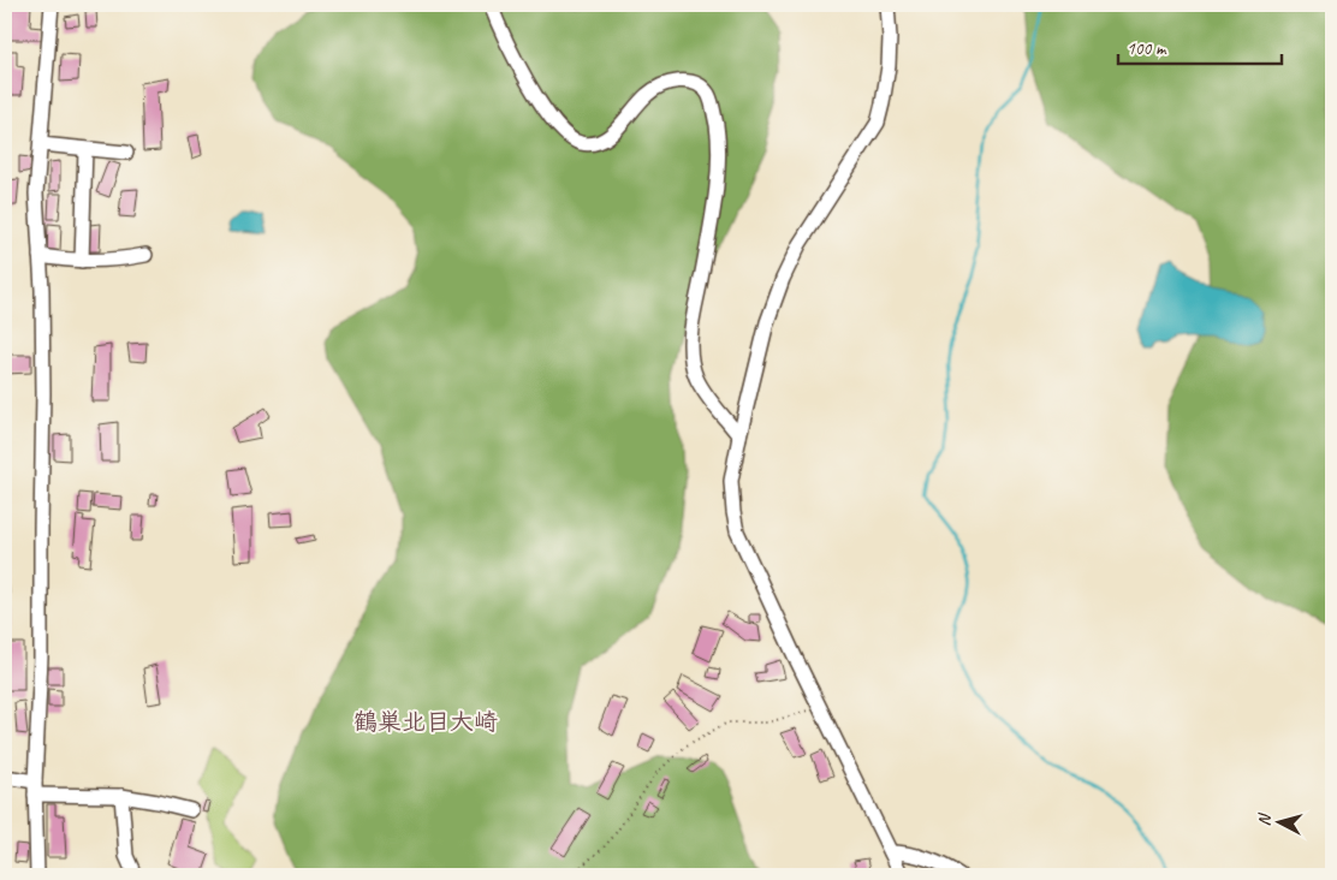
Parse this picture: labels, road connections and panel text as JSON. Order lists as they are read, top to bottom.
{
  "districts": ["鶴巣北目大崎"],
  "scale_bar": "100 m",
  "north": "left"
}
